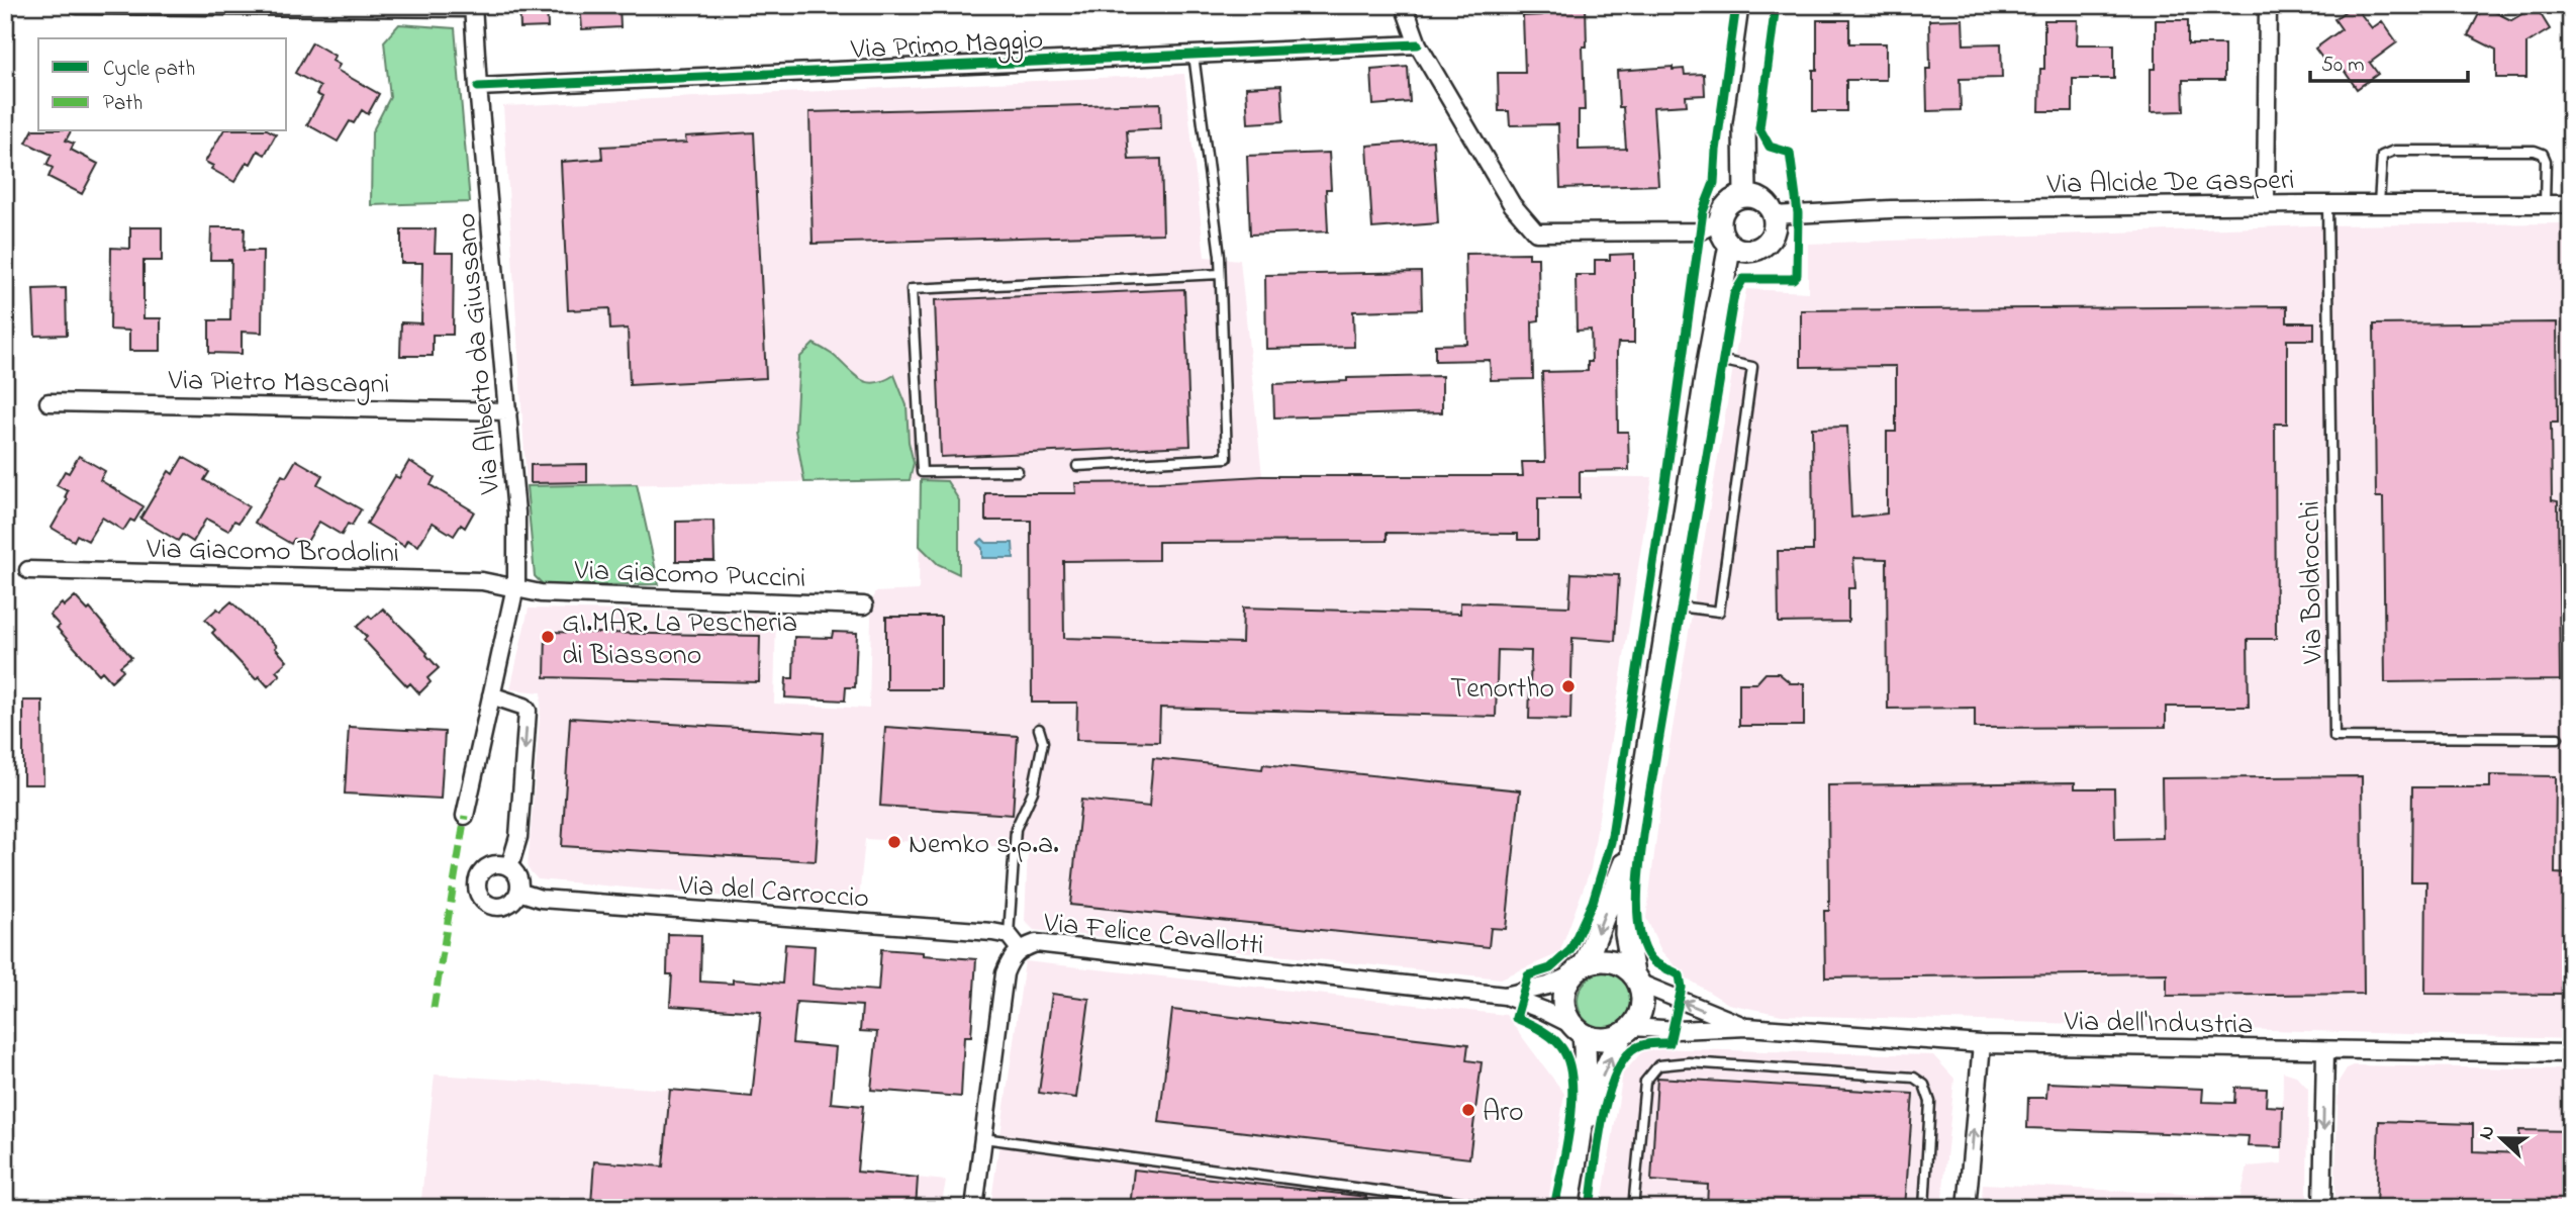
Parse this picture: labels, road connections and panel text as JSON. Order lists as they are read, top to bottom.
{
  "streets": {
    "street": [
      "Via Primo Maggio",
      "Via Alcide De Gasperi",
      "Via Alberto da Giussano",
      "Via Pietro Mascagni",
      "Via Giacomo Brodolini",
      "Via Giacomo Puccini",
      "Via del Carroccio",
      "Via Felice Cavallotti",
      "Via dell'Industria"
    ],
    "lane": ["Via Boldrocchi"]
  },
  "crossings": [
    ["Via Primo Maggio", "Via Alberto da Giussano"],
    ["Via Alcide De Gasperi", "Via Boldrocchi"],
    ["Via Alberto da Giussano", "Via Pietro Mascagni"],
    ["Via Alberto da Giussano", "Via Giacomo Brodolini"],
    ["Via Alberto da Giussano", "Via Giacomo Puccini"],
    ["Via Giacomo Brodolini", "Via Giacomo Puccini"],
    ["Via Felice Cavallotti", "Via dell'Industria"]
  ],
  "places": [
    "GI.MAR. La Pescheria di Biassono",
    "Tenortho",
    "Nemko s.p.a.",
    "Aro"
  ],
  "legend": ["Cycle path", "Path"],
  "scale_bar": "50 m",
  "north": "left"
}
